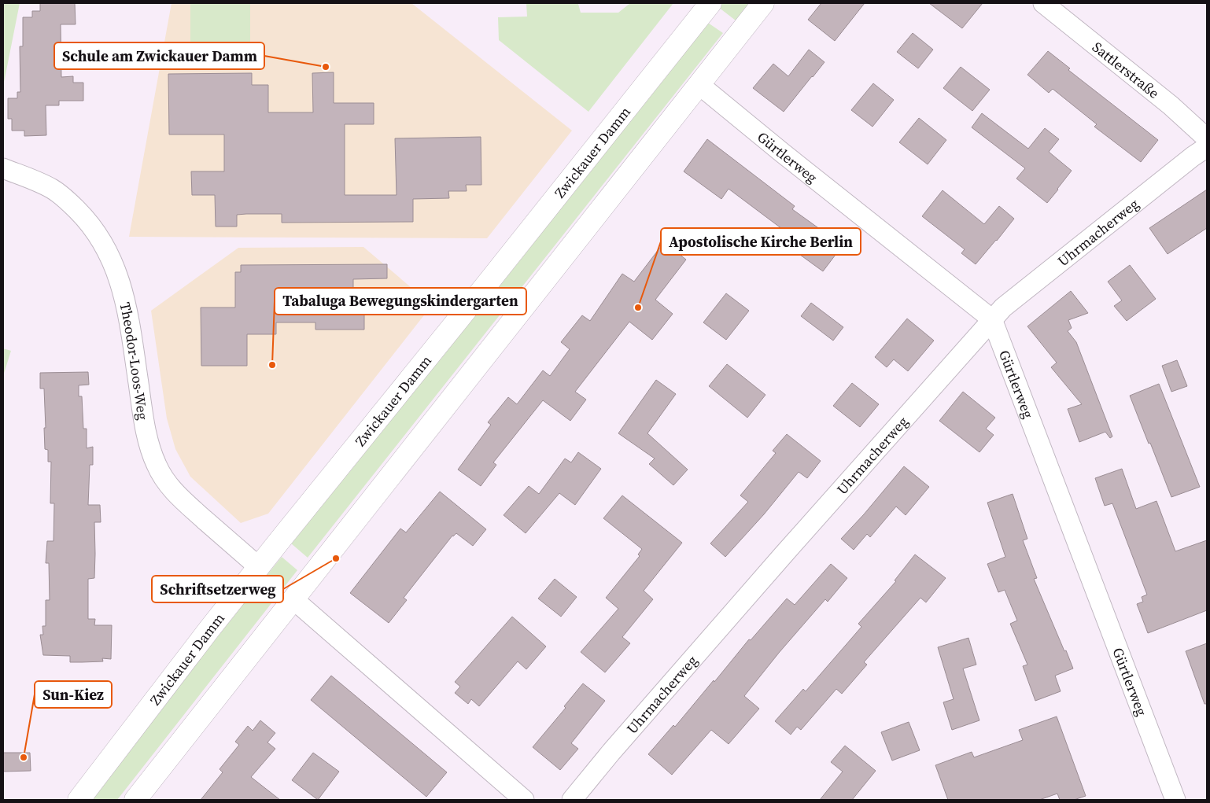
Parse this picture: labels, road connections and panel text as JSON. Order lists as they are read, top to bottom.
{
  "streets": {
    "street": [
      "Sattlerstraße",
      "Zwickauer Damm",
      "Gürtlerweg",
      "Uhrmacherweg",
      "Theodor-Loos-Weg"
    ]
  },
  "crossings": [
    ["Zwickauer Damm", "Theodor-Loos-Weg"],
    ["Gürtlerweg", "Uhrmacherweg"]
  ],
  "places": [
    "Schule am Zwickauer Damm",
    "Apostolische Kirche Berlin",
    "Tabaluga Bewegungskindergarten",
    "Schriftsetzerweg",
    "Sun-Kiez"
  ]
}
